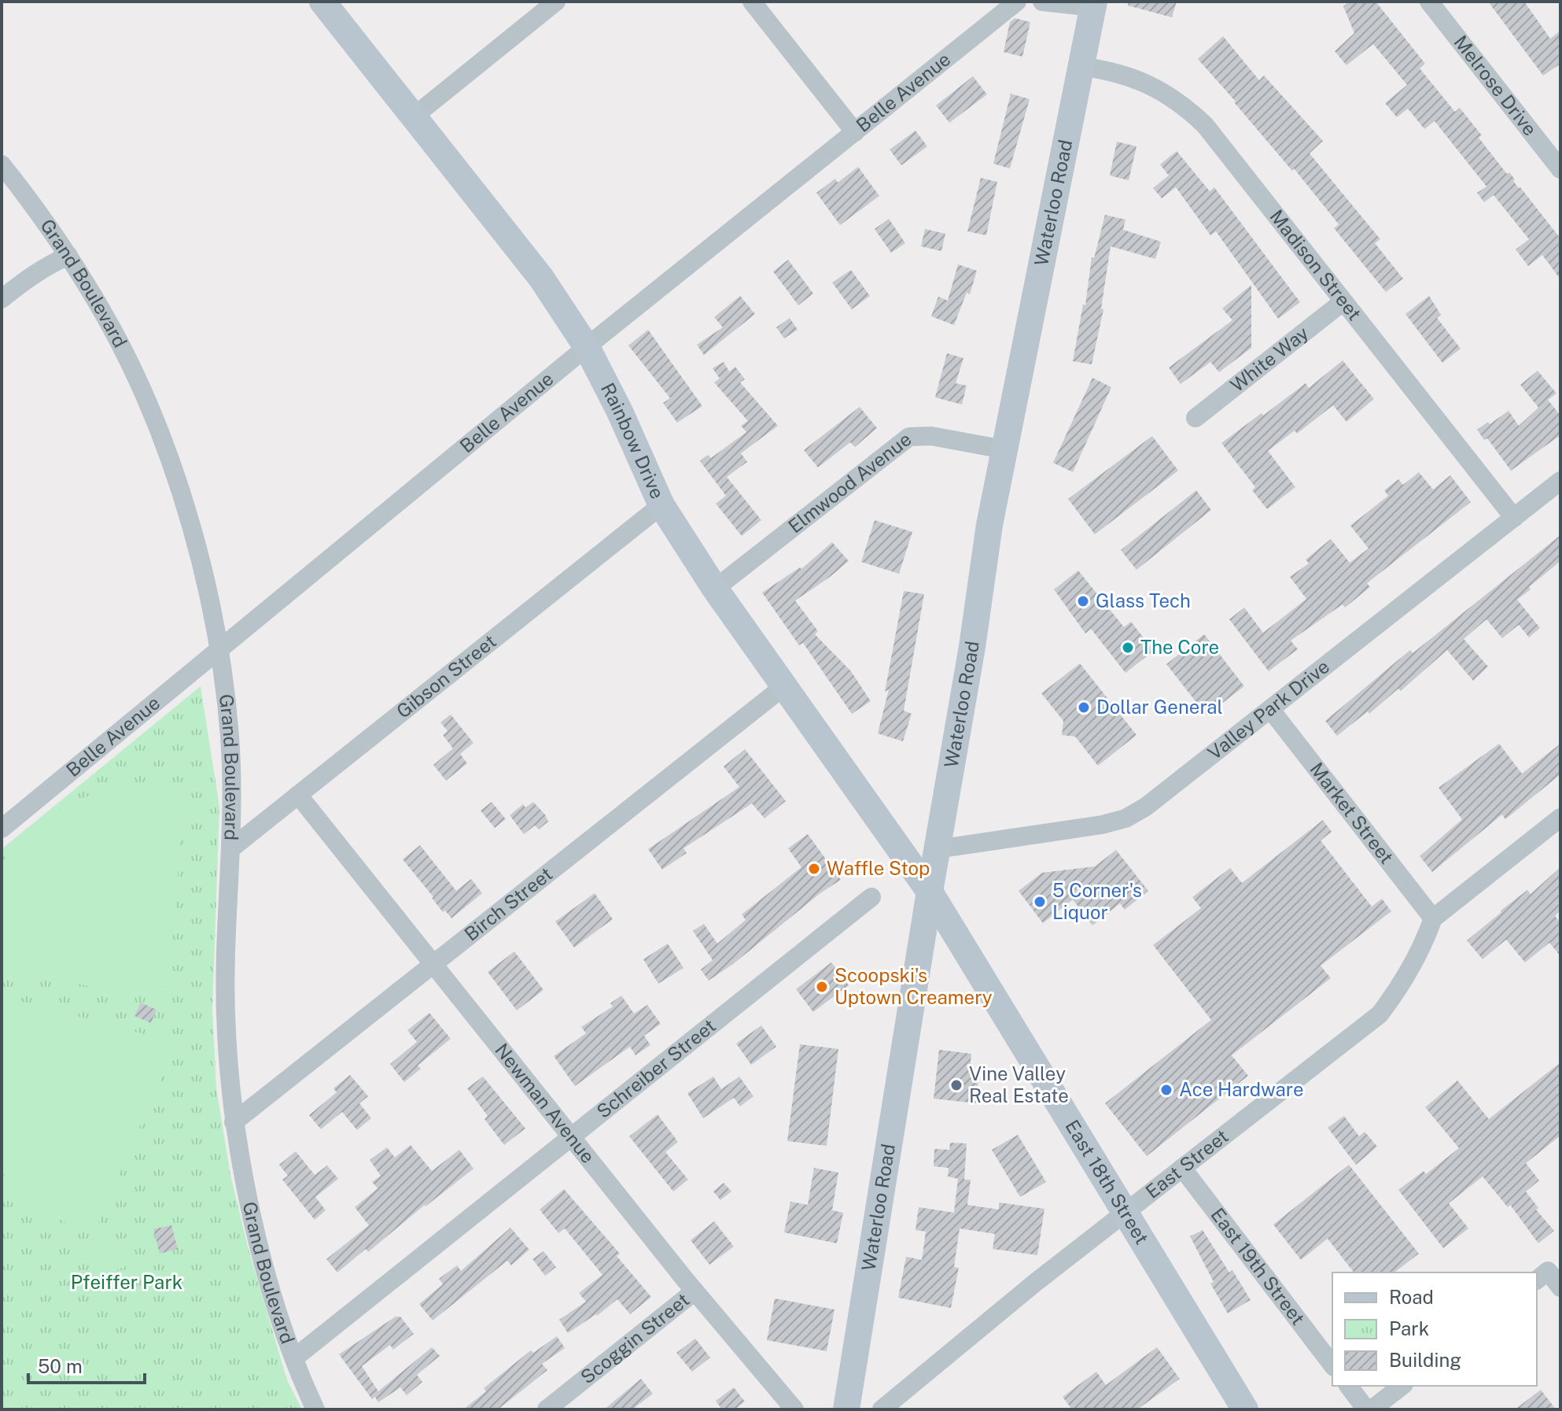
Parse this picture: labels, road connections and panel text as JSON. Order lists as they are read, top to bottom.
{
  "streets": {
    "main road": ["Waterloo Road", "Rainbow Drive", "East 18th Street"],
    "street": [
      "Melrose Drive",
      "Belle Avenue",
      "Madison Street",
      "Grand Boulevard",
      "White Way",
      "Elmwood Avenue",
      "Gibson Street",
      "Valley Park Drive",
      "Market Street",
      "Birch Street",
      "Schreiber Street",
      "Newman Avenue",
      "East Street",
      "East 19th Street",
      "Scoggin Street"
    ]
  },
  "crossings": [
    ["Belle Avenue", "Grand Boulevard"],
    ["Belle Avenue", "Rainbow Drive"],
    ["Waterloo Road", "Madison Street"],
    ["Waterloo Road", "Rainbow Drive"],
    ["Waterloo Road", "Elmwood Avenue"],
    ["Waterloo Road", "Valley Park Drive"],
    ["Waterloo Road", "East 18th Street"],
    ["Madison Street", "White Way"],
    ["Madison Street", "Valley Park Drive"],
    ["Grand Boulevard", "Gibson Street"],
    ["Grand Boulevard", "Birch Street"],
    ["Grand Boulevard", "Schreiber Street"],
    ["Rainbow Drive", "Elmwood Avenue"],
    ["Rainbow Drive", "Gibson Street"],
    ["Rainbow Drive", "Birch Street"],
    ["Rainbow Drive", "East 18th Street"],
    ["Gibson Street", "Newman Avenue"],
    ["Valley Park Drive", "Market Street"],
    ["Market Street", "East Street"],
    ["Birch Street", "Newman Avenue"],
    ["Schreiber Street", "Newman Avenue"],
    ["Newman Avenue", "Scoggin Street"],
    ["East Street", "East 18th Street"],
    ["East Street", "East 19th Street"]
  ],
  "parks": ["Pfeiffer Park"],
  "places": [
    "Glass Tech",
    "The Core",
    "Dollar General",
    "Waffle Stop",
    "5 Corner's Liquor",
    "Scoopski's Uptown Creamery",
    "Vine Valley Real Estate",
    "Ace Hardware"
  ],
  "legend": ["Road", "Park", "Building"],
  "scale_bar": "50 m"
}
